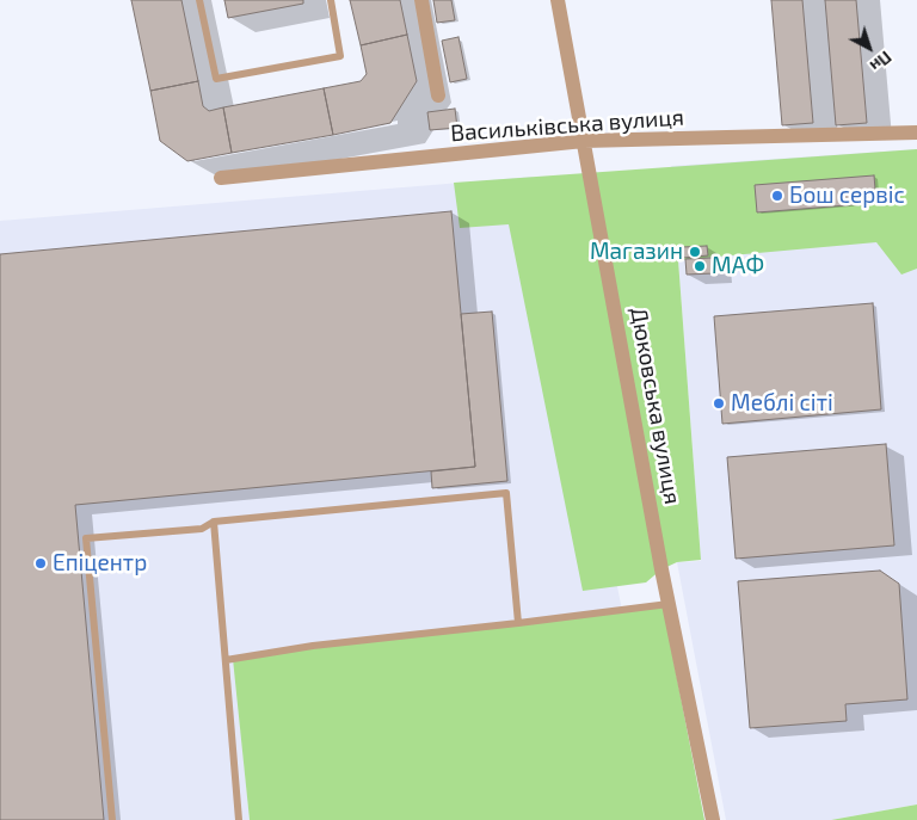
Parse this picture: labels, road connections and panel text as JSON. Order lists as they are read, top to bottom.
{
  "streets": {
    "street": ["Васильківська вулиця", "Дюковська вулиця"]
  },
  "crossings": [
    ["Васильківська вулиця", "Дюковська вулиця"]
  ],
  "places": [
    "Бош сервіс",
    "Магазин",
    "МАФ",
    "Меблі сіті",
    "Епіцентр"
  ],
  "north": "bottom right"
}
